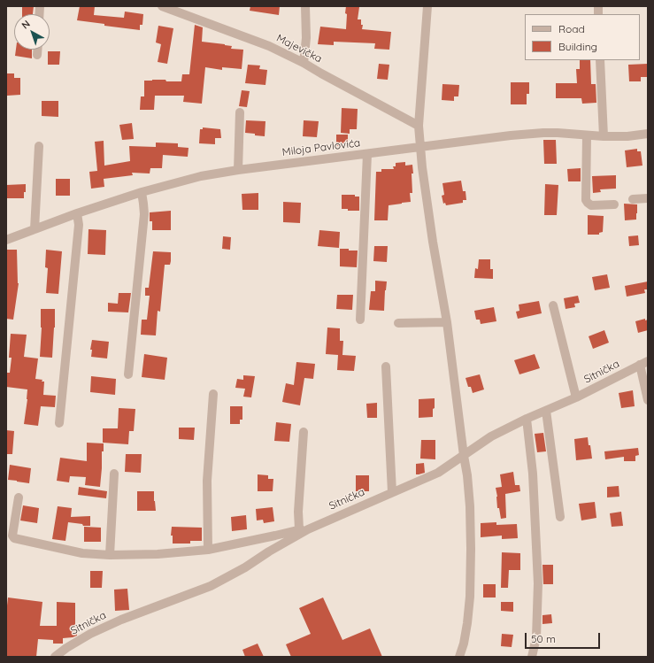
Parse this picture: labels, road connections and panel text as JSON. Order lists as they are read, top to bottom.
{
  "streets": {
    "street": ["Majevička", "Miloja Pavlovića", "Sitnička"]
  },
  "legend": ["Road", "Building"],
  "scale_bar": "50 m",
  "north": "top left"
}
